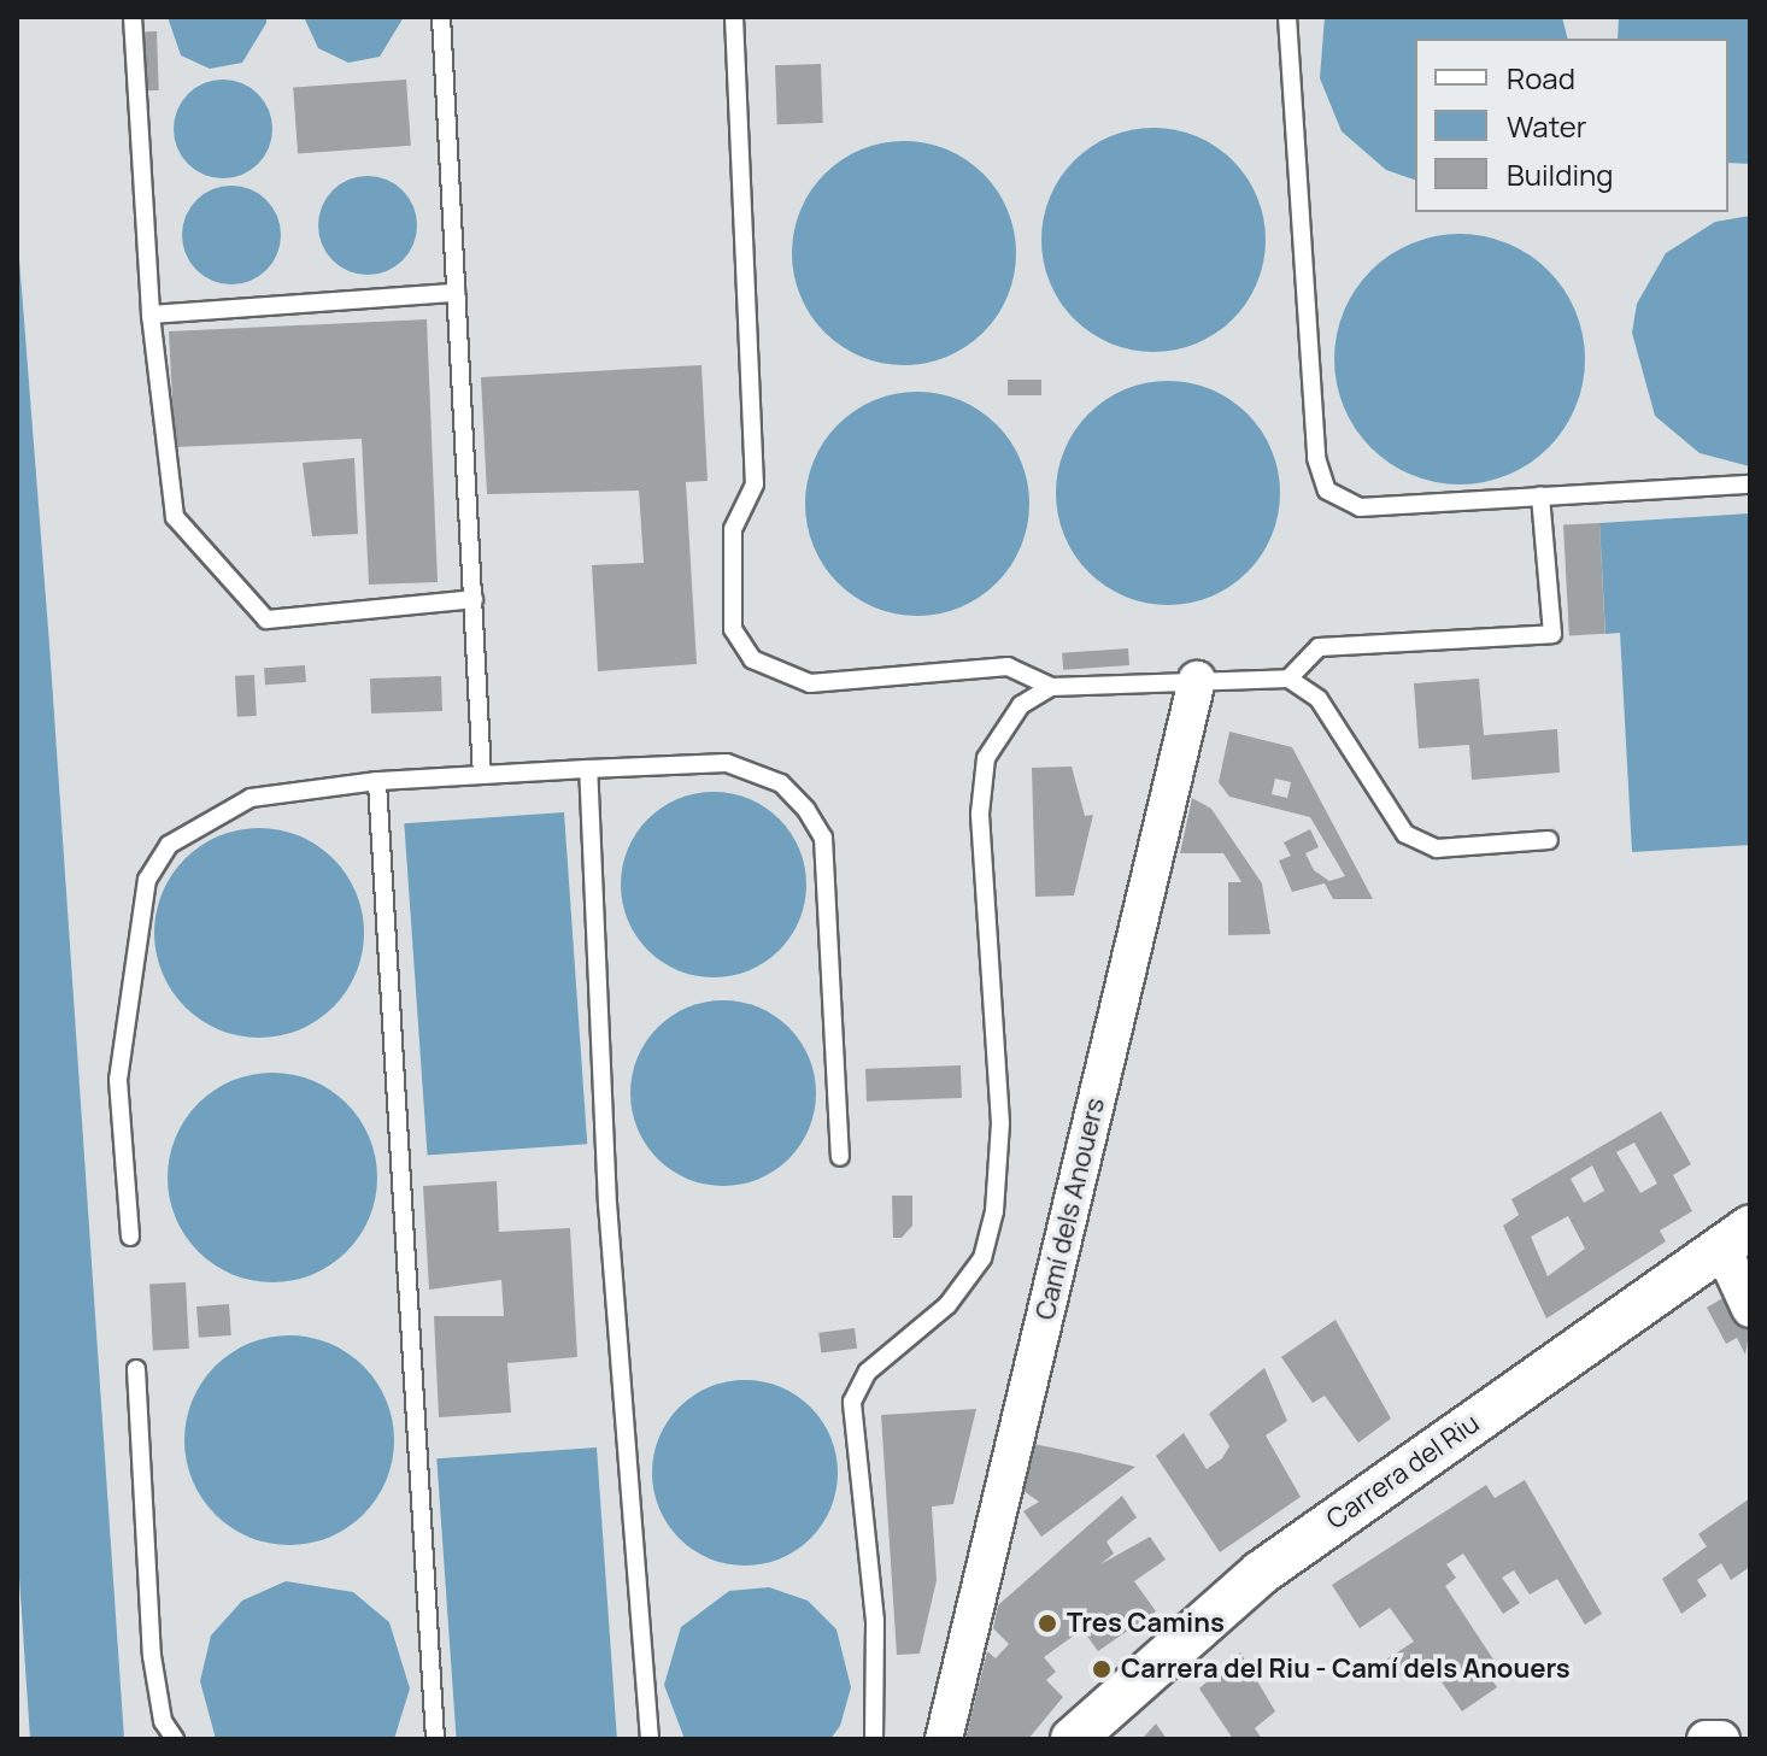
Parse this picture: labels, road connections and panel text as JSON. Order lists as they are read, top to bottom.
{
  "streets": {
    "street": ["Camí dels Anouers", "Carrera del Riu"]
  },
  "places": ["Tres Camins", "Carrera del Riu - Camí dels Anouers"],
  "legend": ["Road", "Water", "Building"]
}
